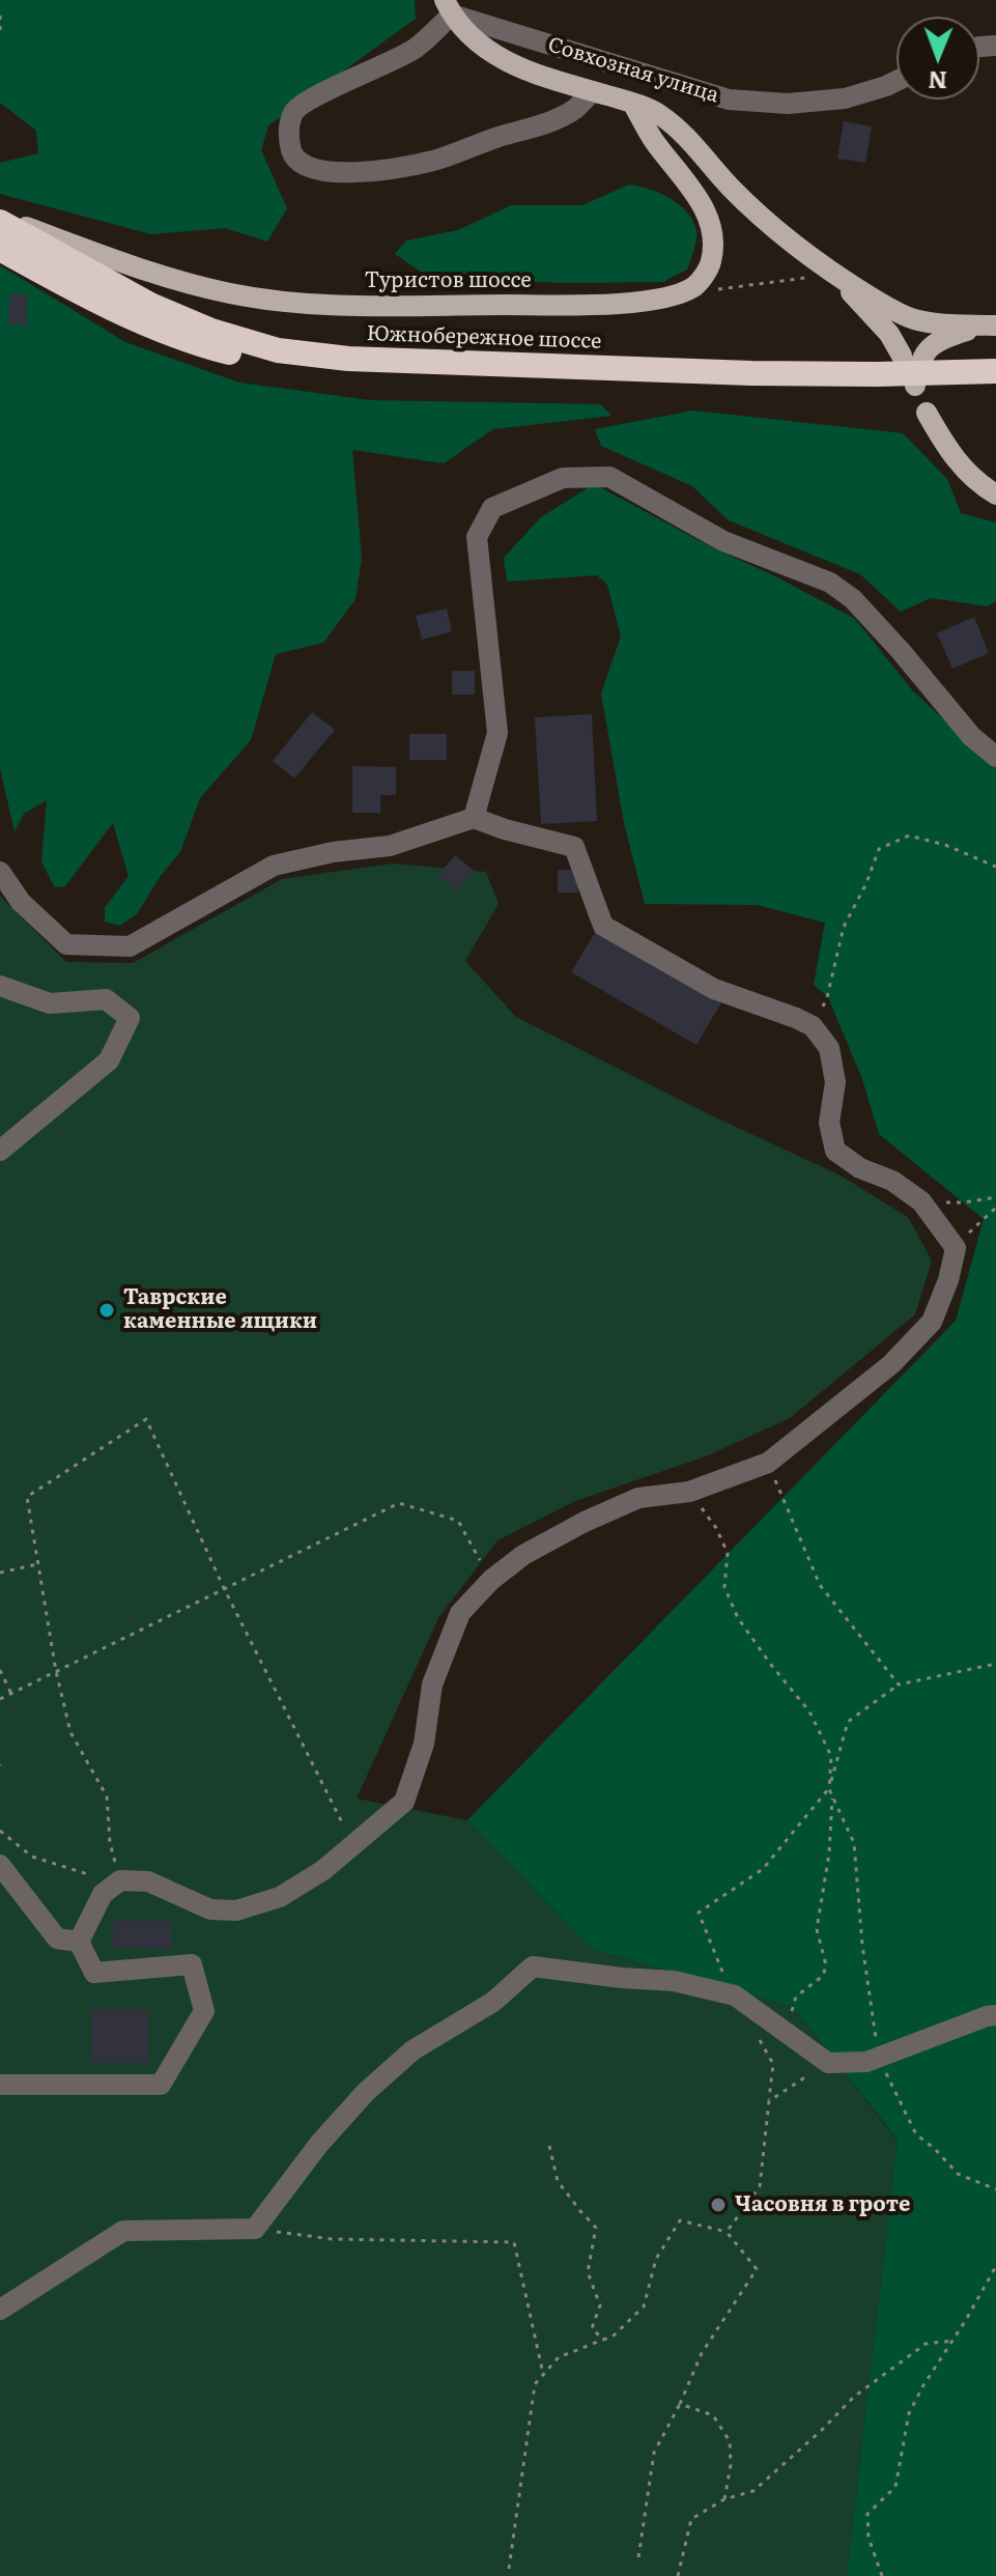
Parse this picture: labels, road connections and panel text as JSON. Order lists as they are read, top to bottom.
{
  "streets": {
    "highway": ["Южнобережное шоссе"],
    "main road": ["Туристов шоссе"],
    "street": ["Совхозная улица"]
  },
  "crossings": [
    ["Туристов шоссе", "Южнобережное шоссе"]
  ],
  "places": ["Таврские каменные ящики", "Часовня в гроте"],
  "north": "bottom"
}
